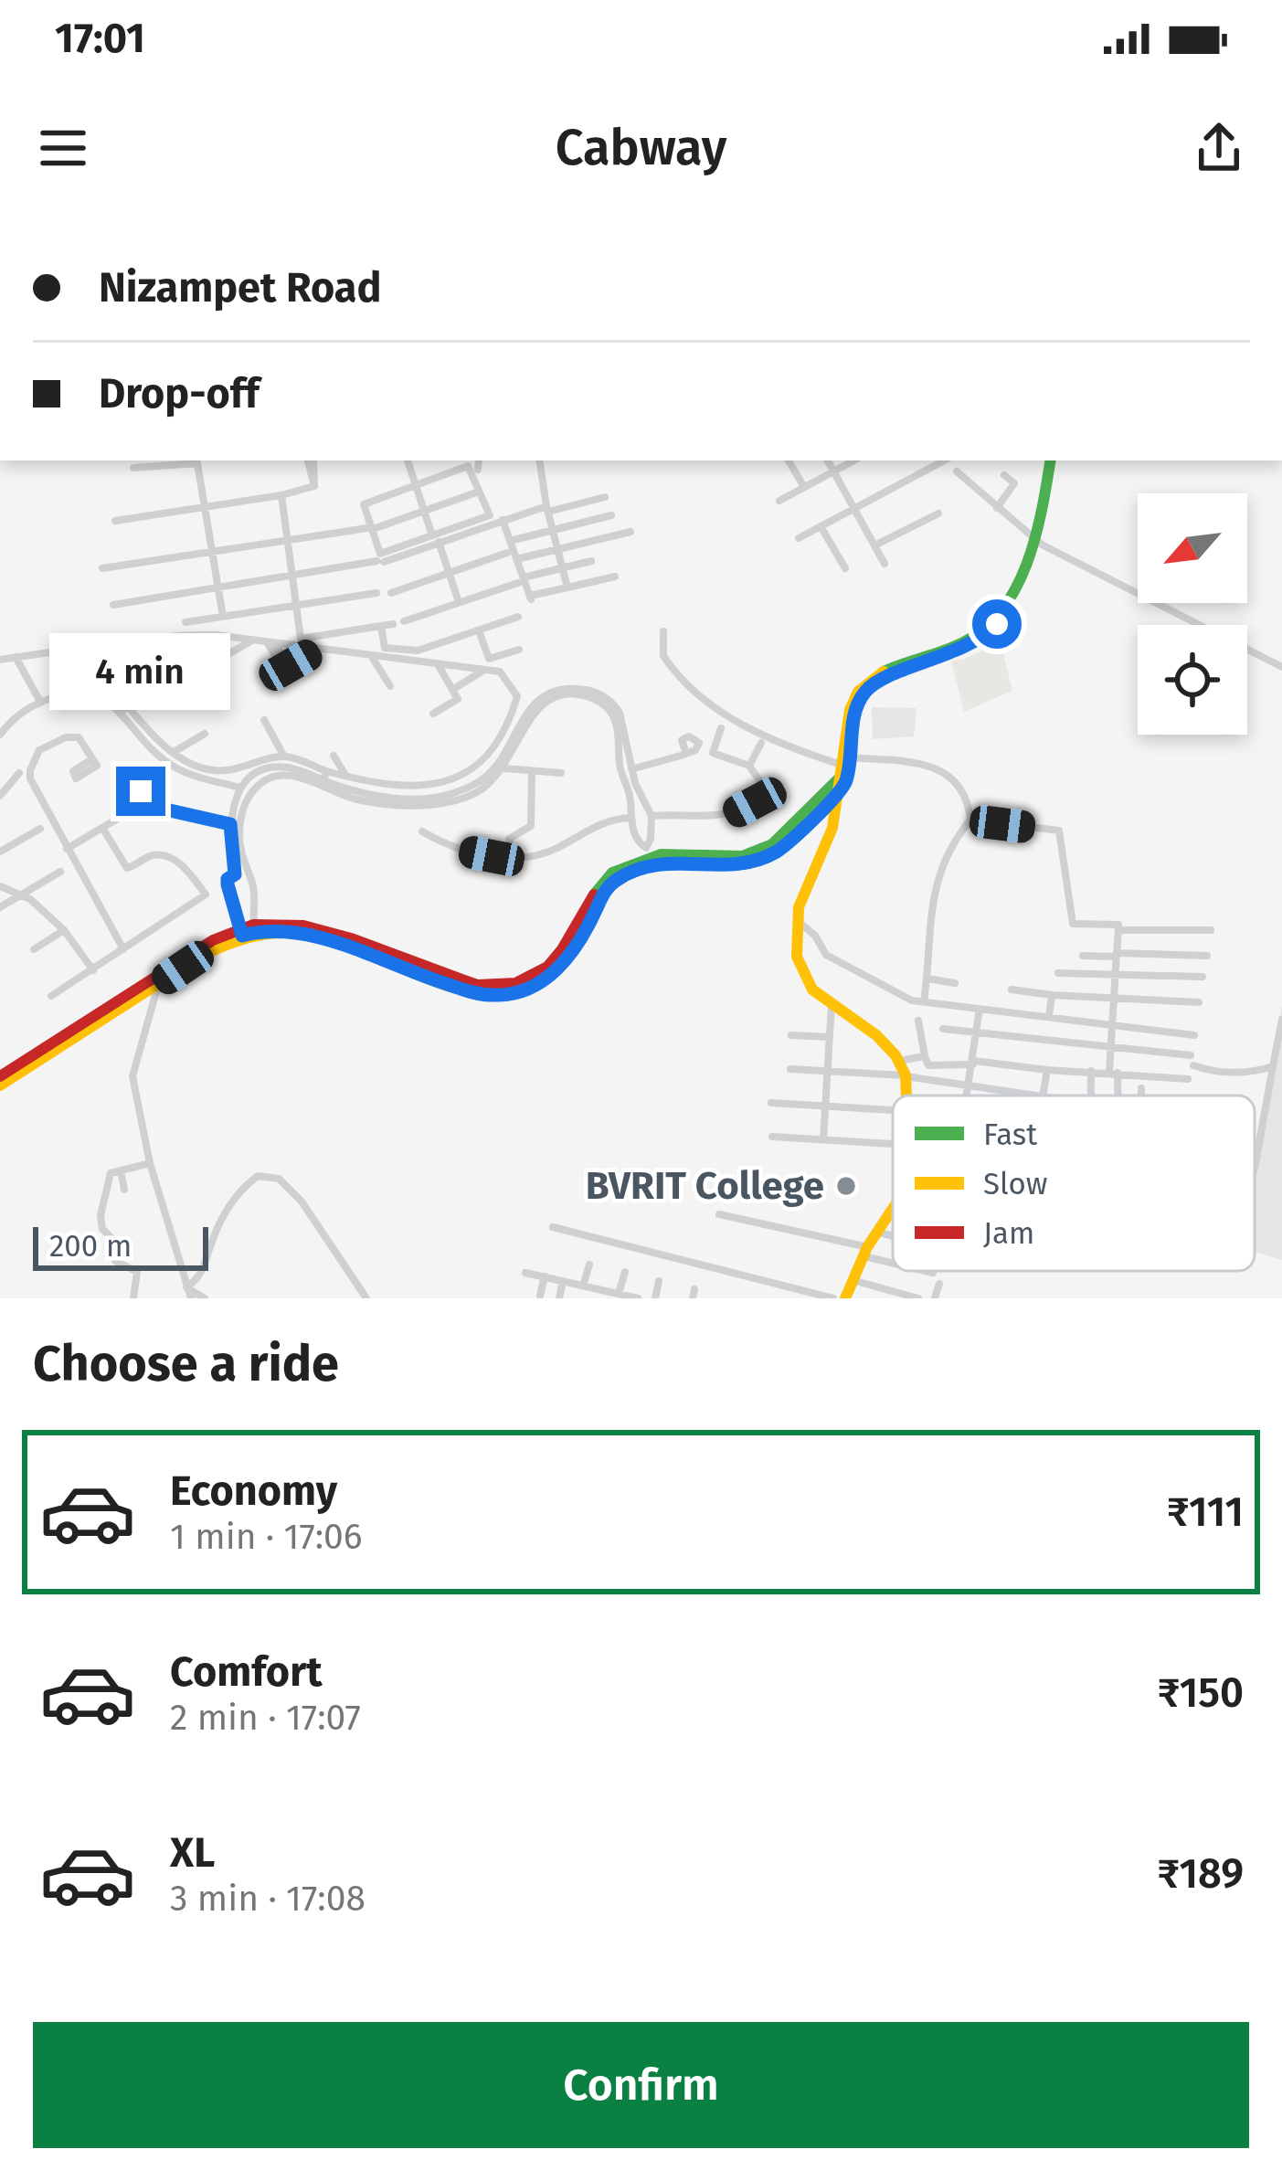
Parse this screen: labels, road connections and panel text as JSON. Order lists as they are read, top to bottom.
{
  "places": ["BVRIT College"],
  "legend": ["Fast", "Slow", "Jam"],
  "scale_bar": "200 m",
  "north": "bottom left",
  "page": {
    "status": "17:01",
    "header": "Cabway",
    "banner": ["Nizampet Road", "Drop-off"],
    "bubble": "4 min",
    "scale": "200 m",
    "heading": "Choose a ride",
    "list": [
      {
        "name": "Economy",
        "note": "1 min · 17:06",
        "value": "₹111"
      },
      {
        "name": "Comfort",
        "note": "2 min · 17:07",
        "value": "₹150"
      },
      {
        "name": "XL",
        "note": "3 min · 17:08",
        "value": "₹189"
      }
    ],
    "buttons": "Confirm"
  }
}
